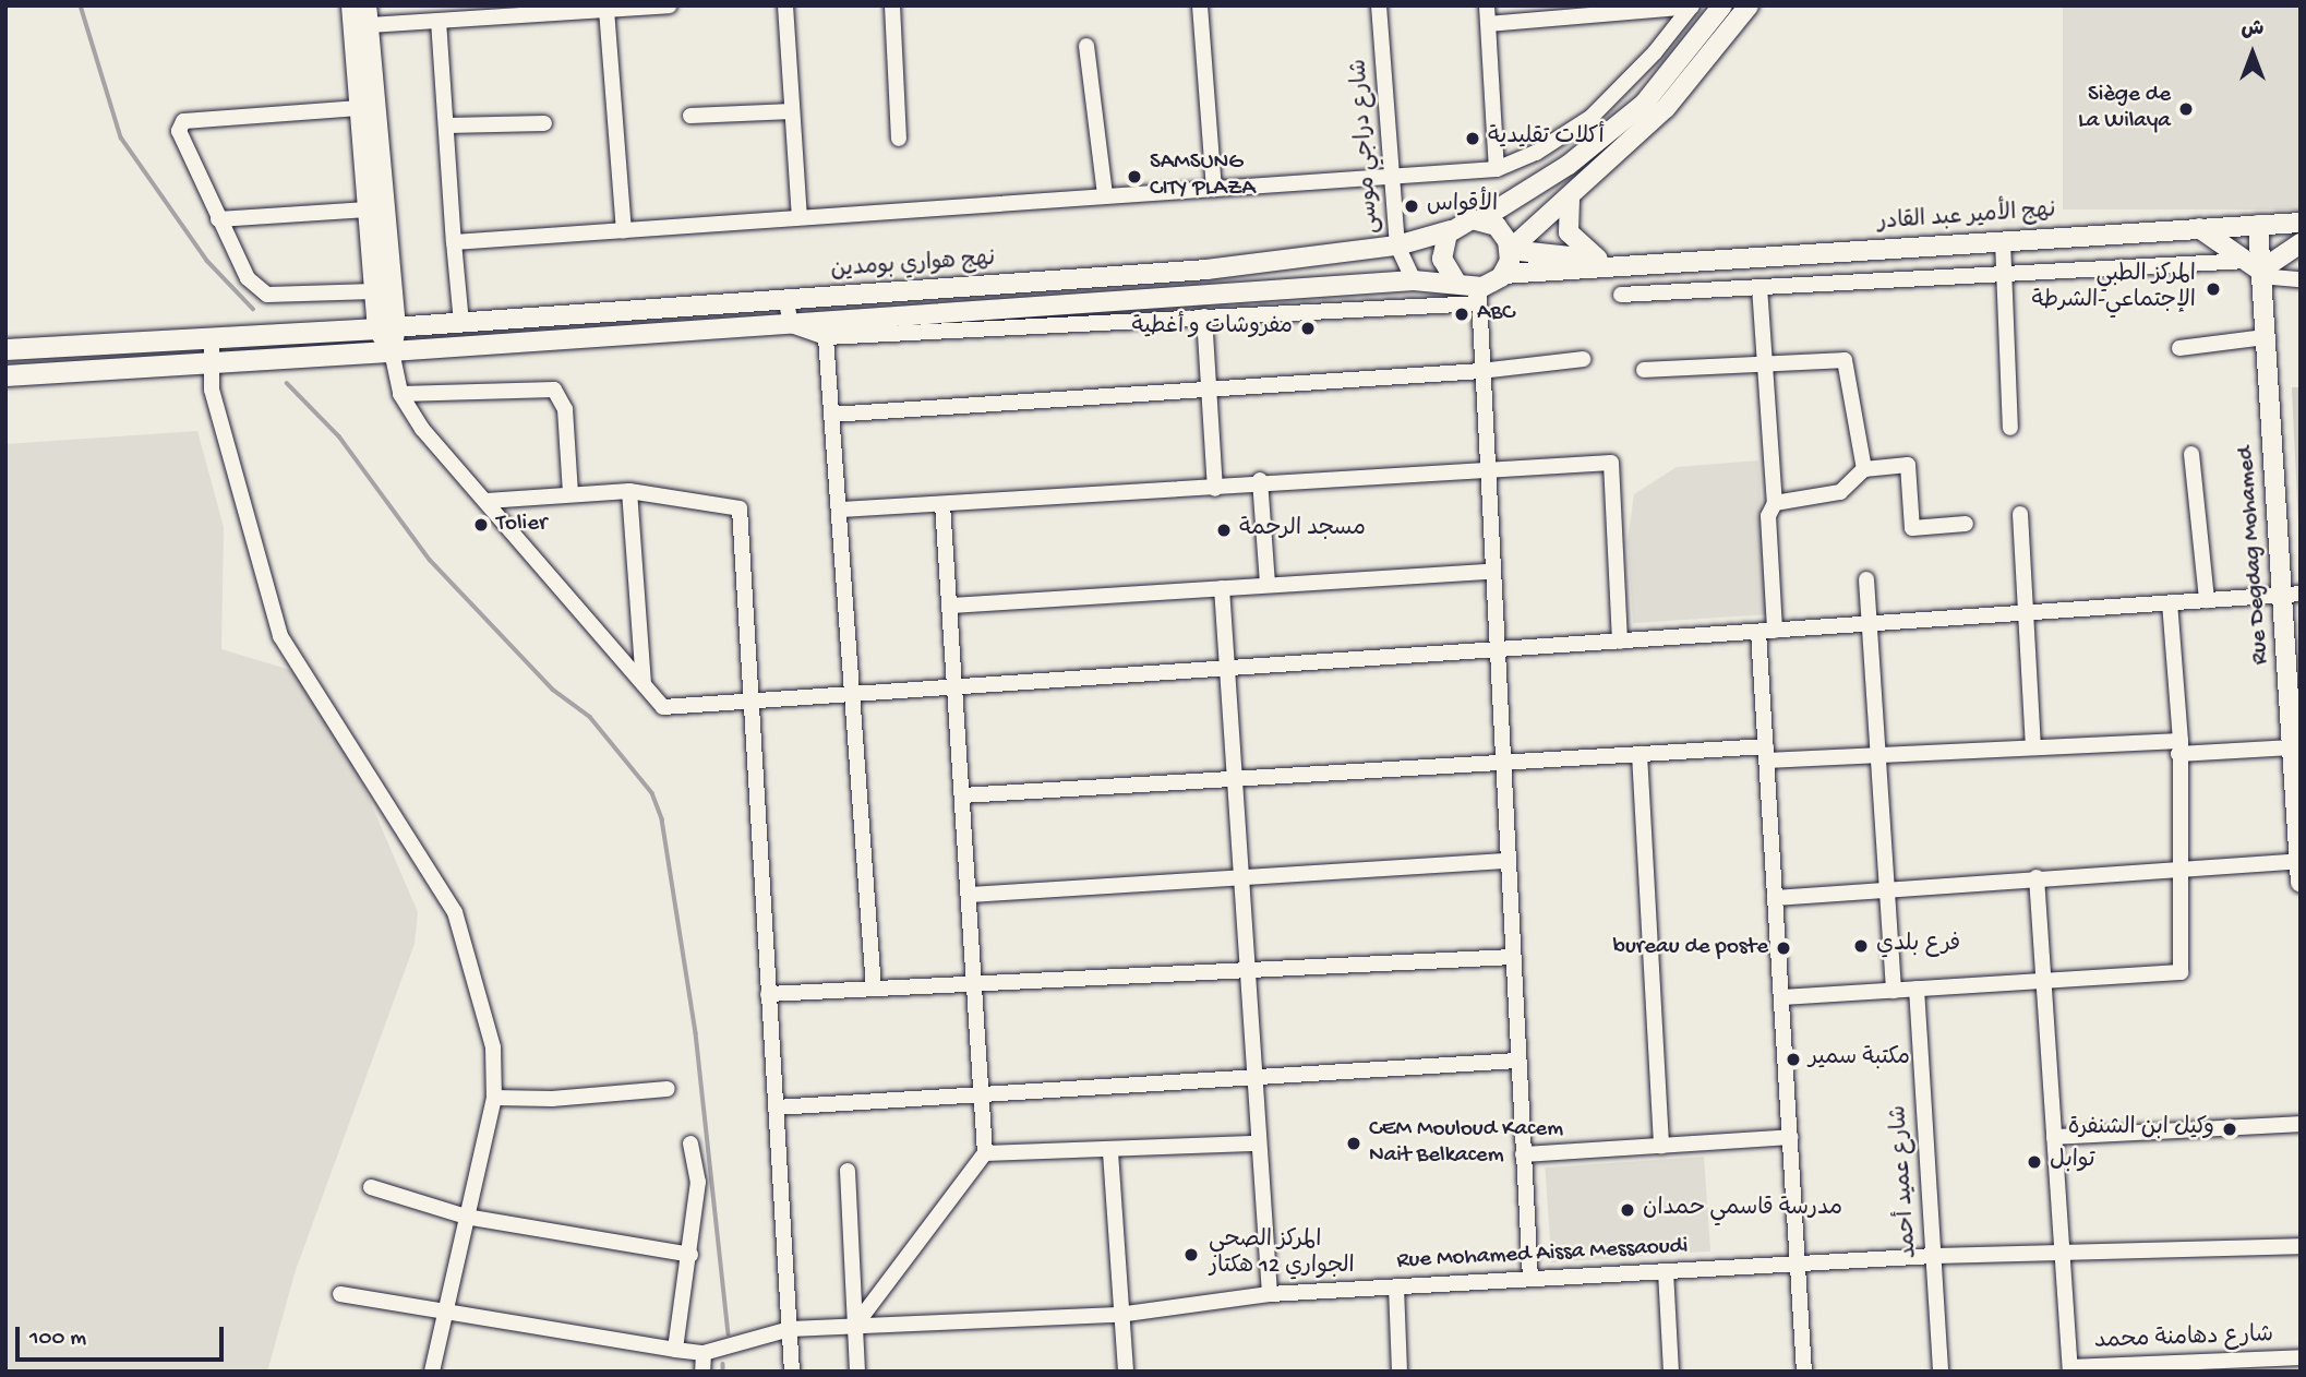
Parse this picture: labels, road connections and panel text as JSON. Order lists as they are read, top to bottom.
{
  "streets": {
    "main road": ["نهج الأمير عبد القادر", "نهج هواري بومدين", "Rue Degdag Mohamed"],
    "street": [
      "شارع دراجي موسى",
      "شارع عميد أحمد",
      "Rue Mohamed Aissa Messaoudi",
      "شارع دهامنة محمد"
    ]
  },
  "crossings": [
    ["شارع دراجي موسى", "نهج هواري بومدين"],
    ["نهج الأمير عبد القادر", "نهج هواري بومدين"],
    ["نهج الأمير عبد القادر", "Rue Degdag Mohamed"],
    ["شارع عميد أحمد", "Rue Mohamed Aissa Messaoudi"]
  ],
  "places": [
    "Siège de La Wilaya",
    "أكلات تقليدية",
    "SAMSUNG CITY PLAZA",
    "الأقواس",
    "المركز الطبي الإجتماعي-الشرطة",
    "ABC",
    "مفروشات و أغطية",
    "Tolier",
    "مسجد الرحمة",
    "فرع بلدي",
    "bureau de poste",
    "مكتبة سمير",
    "وكيل ابن الشنفرة",
    "CEM Mouloud Kacem Nait Belkacem",
    "توابل",
    "مدرسة قاسمي حمدان",
    "المركز الصحي الجواري 12 هكتار"
  ],
  "scale_bar": "100 m",
  "north": "top"
}
